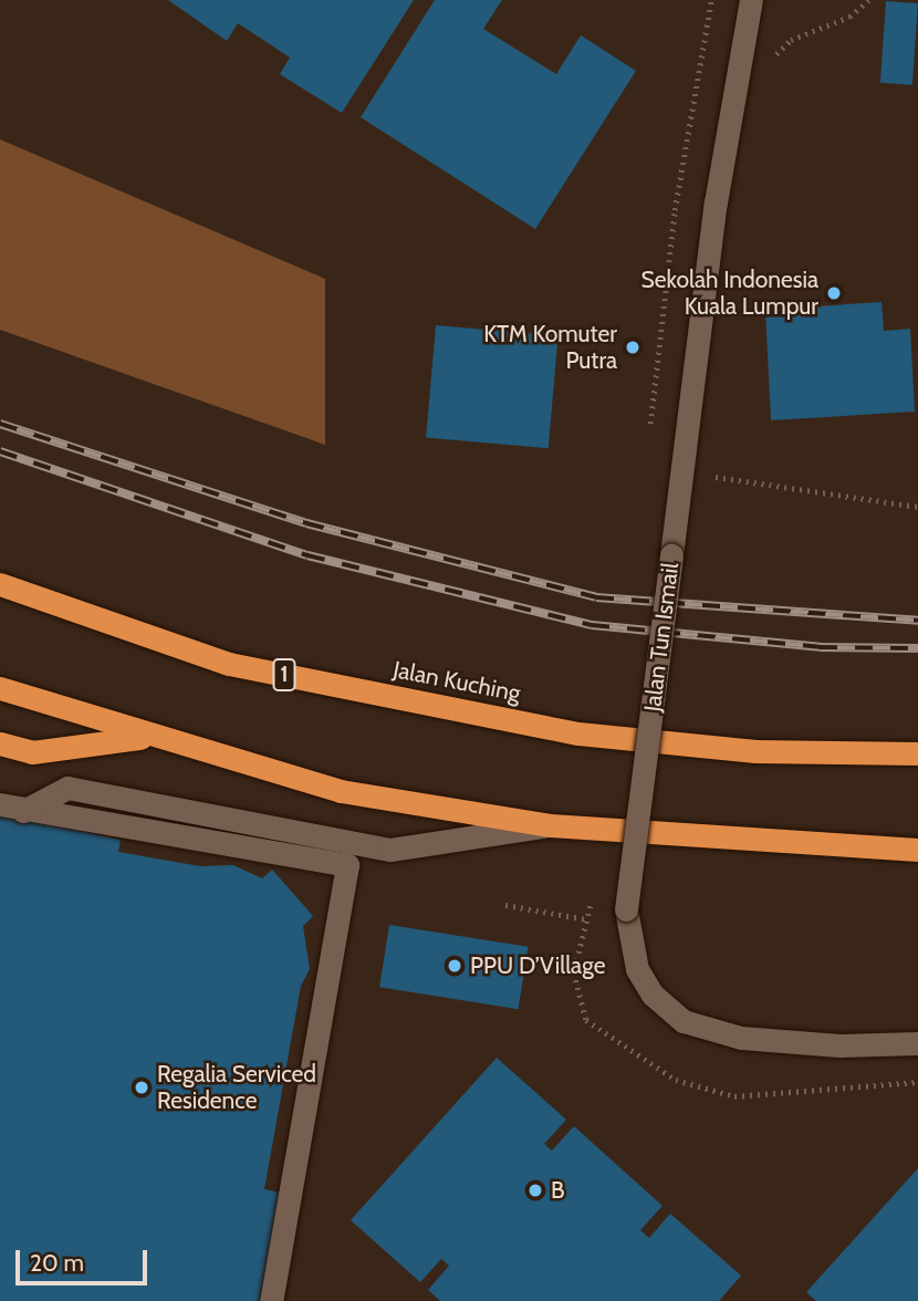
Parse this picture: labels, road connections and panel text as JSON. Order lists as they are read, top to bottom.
{
  "streets": {
    "highway": ["1", "Jalan Kuching"],
    "street": ["Jalan Tun Ismail"]
  },
  "places": [
    "Sekolah Indonesia Kuala Lumpur",
    "KTM Komuter Putra",
    "PPU D’Village",
    "Regalia Serviced Residence",
    "B"
  ],
  "scale_bar": "20 m"
}
